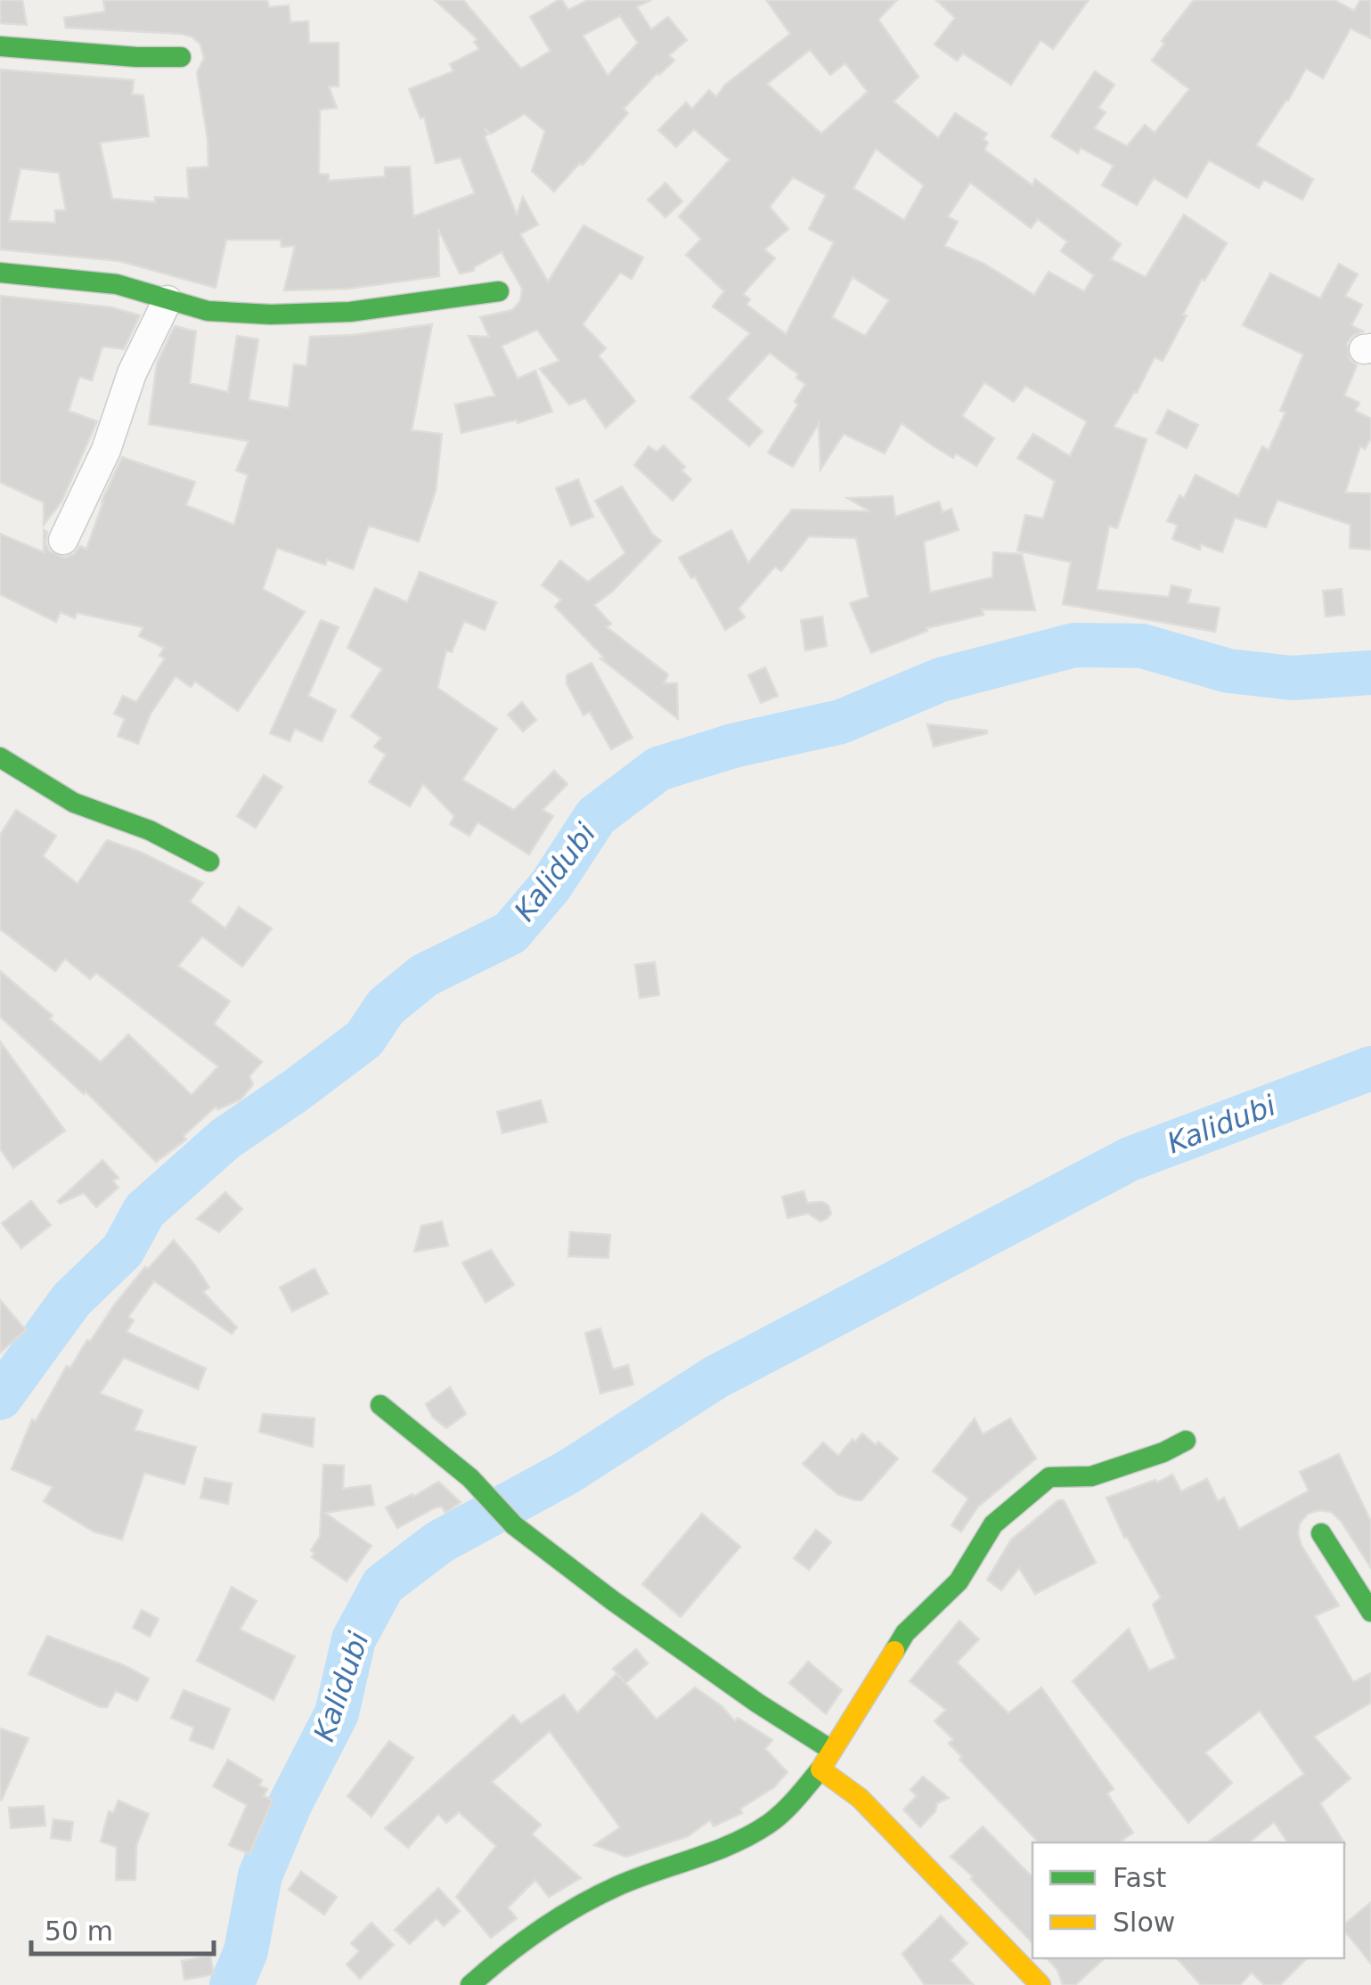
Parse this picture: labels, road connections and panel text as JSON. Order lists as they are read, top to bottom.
{
  "water": ["Kalidubi"],
  "legend": ["Fast", "Slow"],
  "scale_bar": "50 m"
}
